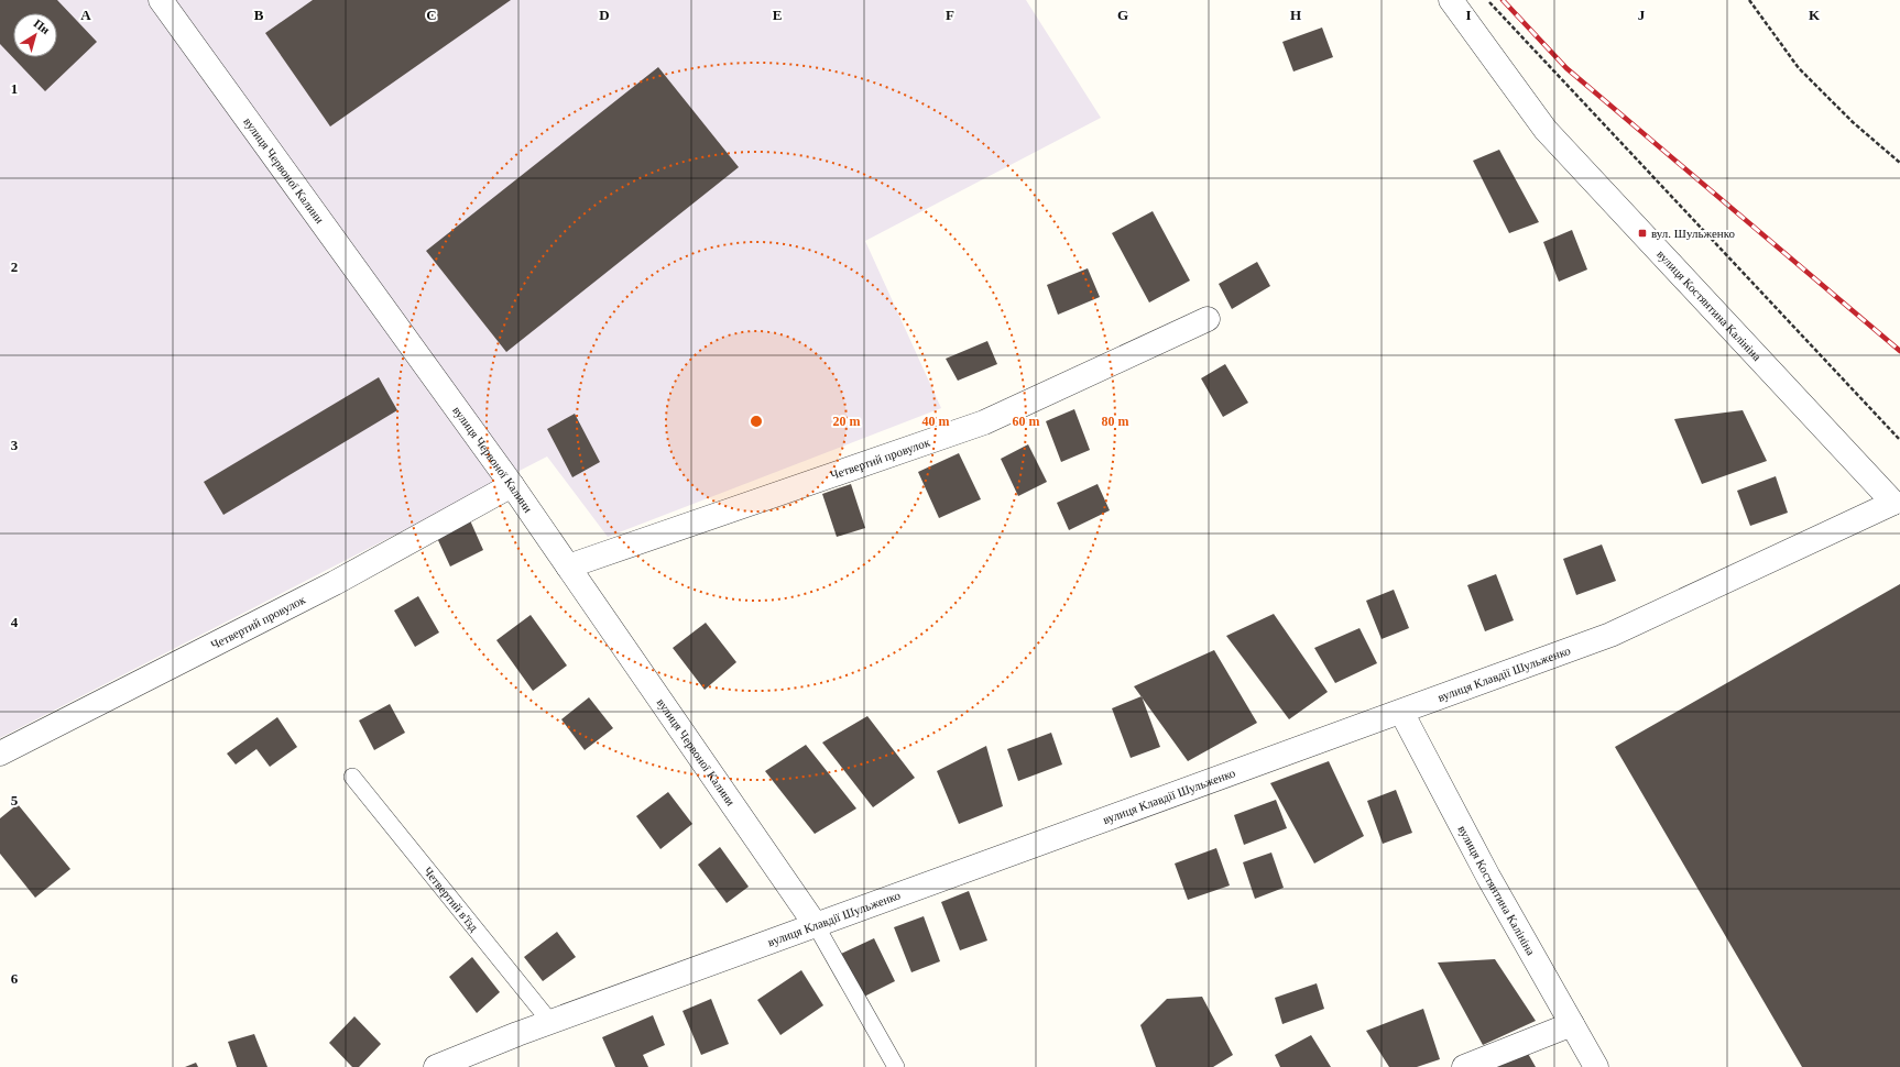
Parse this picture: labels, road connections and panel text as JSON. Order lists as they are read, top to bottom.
{
  "streets": {
    "street": [
      "вулиця Червоної Калини",
      "вулиця Костянтина Калініна",
      "Четвертий провулок",
      "вулиця Клавдії Шульженко"
    ],
    "lane": ["Четвертий в'їзд"]
  },
  "crossings": [
    ["вулиця Червоної Калини", "Четвертий провулок"],
    ["вулиця Червоної Калини", "вулиця Клавдії Шульженко"],
    ["вулиця Костянтина Калініна", "вулиця Клавдії Шульженко"],
    ["вулиця Клавдії Шульженко", "Четвертий в'їзд"]
  ],
  "places": {
    "transit": ["вул. Шульженко"]
  },
  "north": "top right",
  "grid": {
    "columns": [
      "A",
      "B",
      "C",
      "D",
      "E",
      "F",
      "G",
      "H",
      "I",
      "J",
      "K"
    ],
    "rows": [
      "1",
      "2",
      "3",
      "4",
      "5",
      "6"
    ]
  },
  "rings": [
    "20 m",
    "40 m",
    "60 m",
    "80 m"
  ]
}
